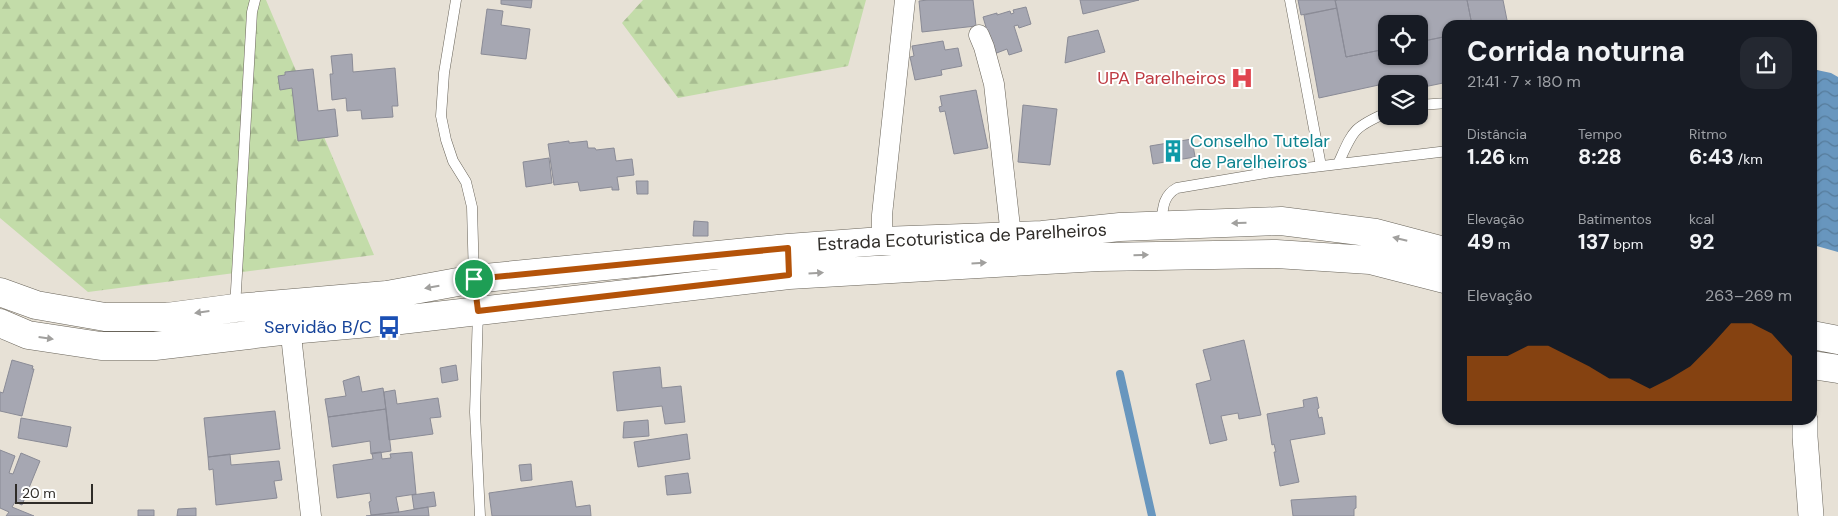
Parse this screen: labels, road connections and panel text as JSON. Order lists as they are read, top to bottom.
{
  "streets": {
    "main road": ["Estrada Ecoturistica de Parelheiros"]
  },
  "places": {
    "hospital": ["UPA Parelheiros"],
    "building": ["Conselho Tutelar de Parelheiros"],
    "bus stop": ["Servidão B/C"]
  },
  "scale_bar": "20 m",
  "page": {
    "heading": ["Corrida noturna", "21:41 · 7 × 180 m"],
    "stats": [
      ["Distância", "1.26 km"],
      ["Tempo", "8:28"],
      ["Ritmo", "6:43 /km"],
      ["Elevação", "49 m"],
      ["Batimentos", "137 bpm"],
      ["kcal", "92"]
    ],
    "chart": ["Elevação", "263–269 m"],
    "scale": "20 m"
  }
}
